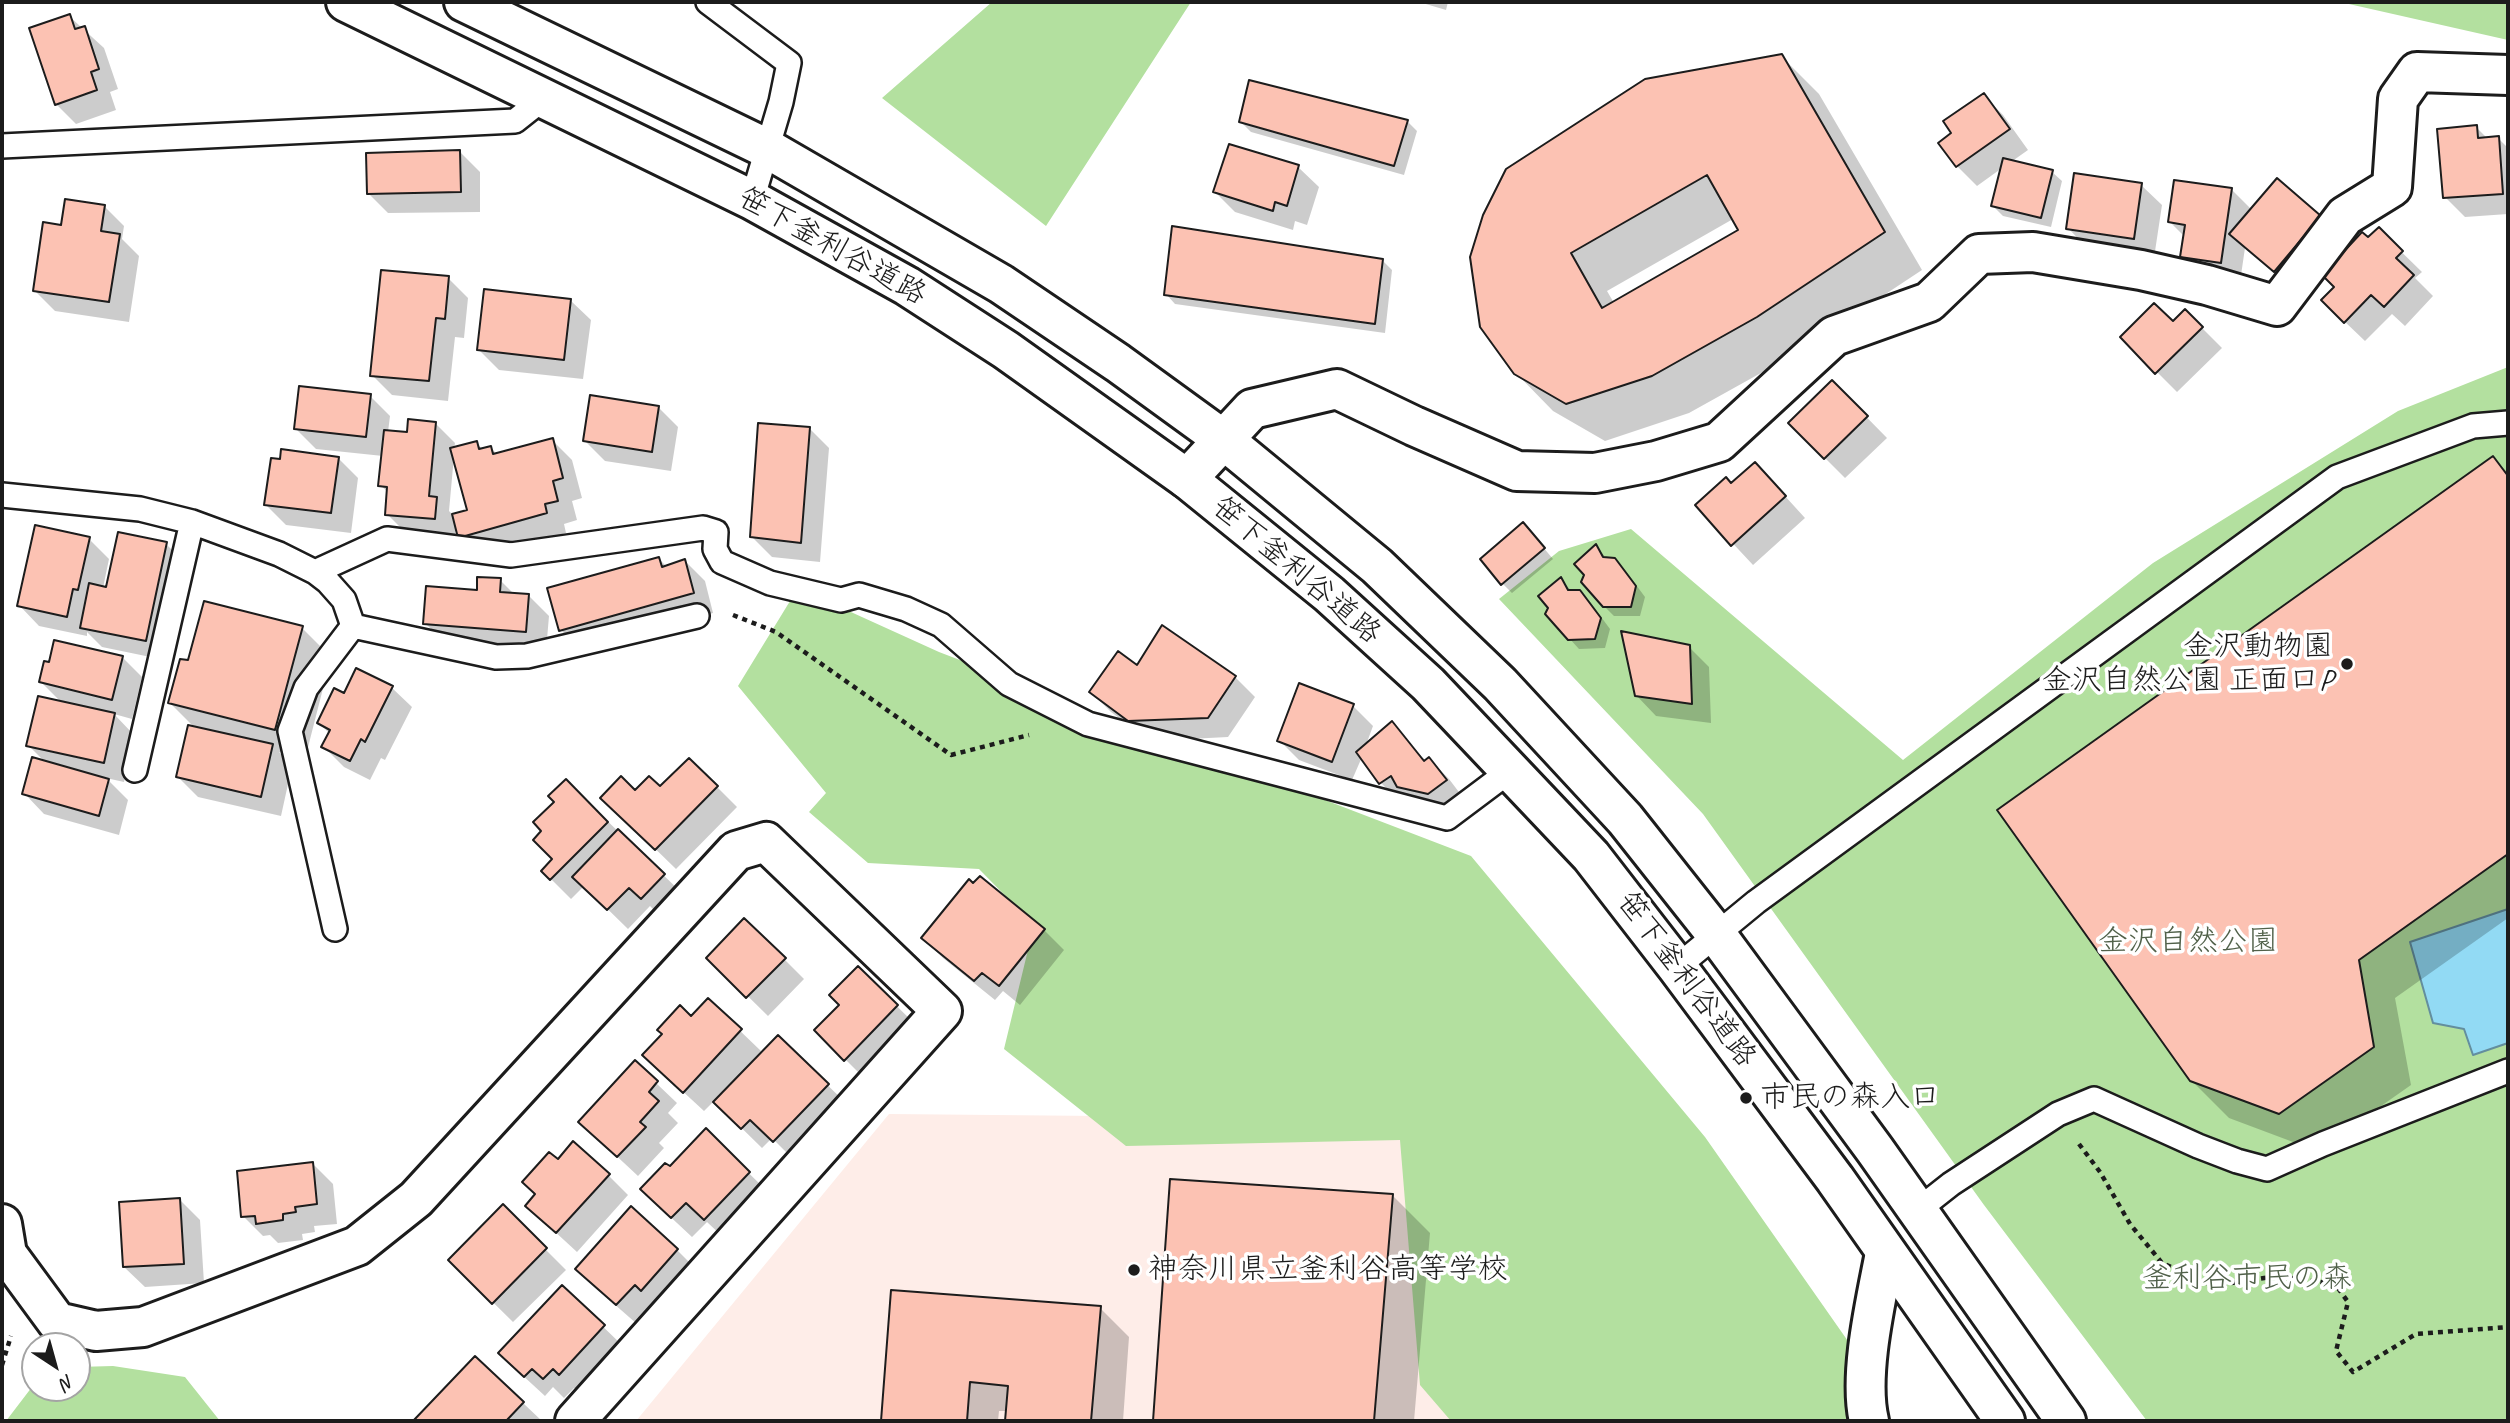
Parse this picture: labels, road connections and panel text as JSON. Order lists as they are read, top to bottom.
{
  "streets": {
    "street": ["笹下釜利谷道路"]
  },
  "parks": ["金沢自然公園", "釜利谷市民の森"],
  "places": ["金沢動物園 金沢自然公園 正面口P", "市民の森入口", "神奈川県立釜利谷高等学校"],
  "north": "bottom right"
}
